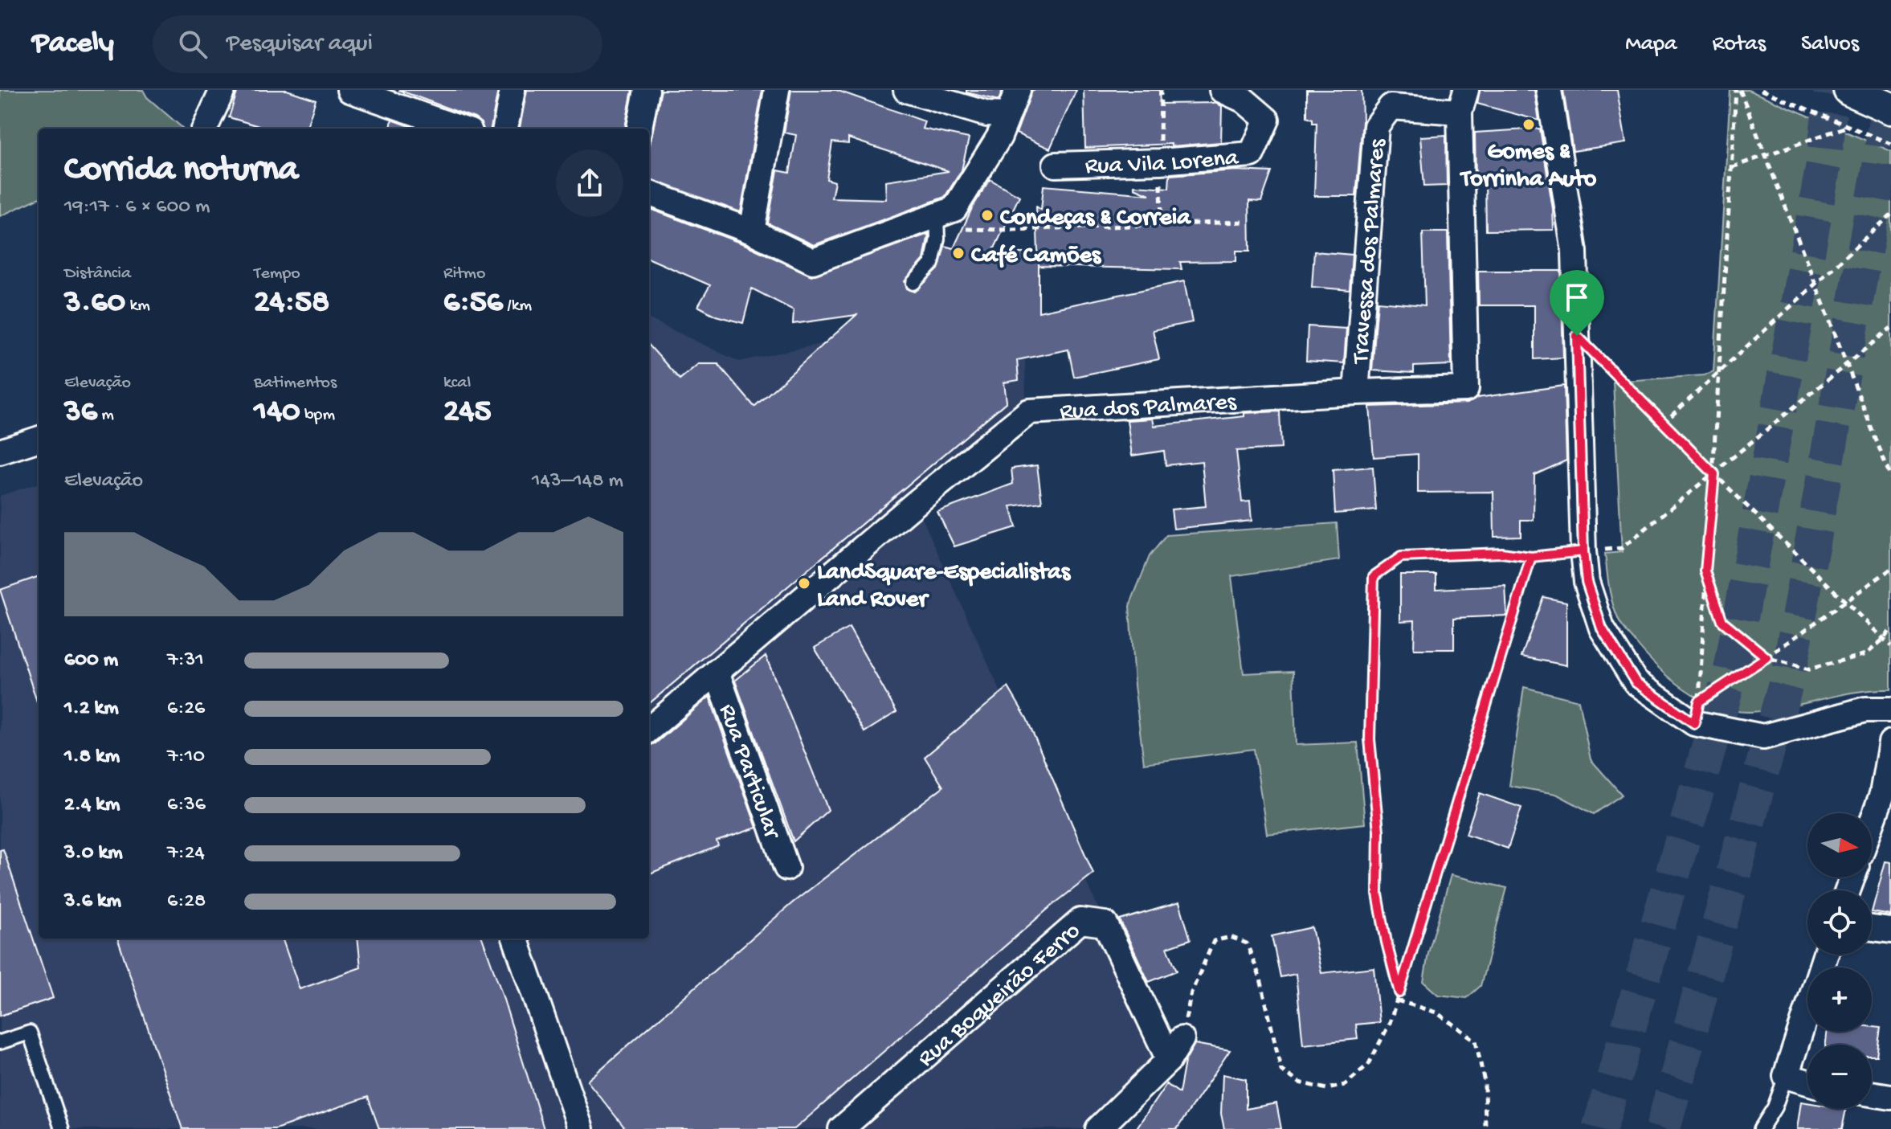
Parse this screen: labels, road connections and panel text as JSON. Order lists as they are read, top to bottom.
{
  "streets": {
    "street": [
      "Rua Vila Lorena",
      "Travessa dos Palmares",
      "Rua dos Palmares",
      "Rua Particular",
      "Rua Boqueirão Ferro"
    ]
  },
  "crossings": [
    ["Travessa dos Palmares", "Rua dos Palmares"],
    ["Rua dos Palmares", "Rua Particular"]
  ],
  "places": [
    "Gomes & Torrinha Auto",
    "Condeças & Correia",
    "Café Camões",
    "LandSquare-Especialistas Land Rover"
  ],
  "north": "right",
  "page": {
    "header": "Pacely",
    "search": "Pesquisar aqui",
    "nav": ["Mapa", "Rotas", "Salvos"],
    "heading": ["Corrida noturna", "19:17 · 6 × 600 m"],
    "stats": [
      ["Distância", "3.60 km"],
      ["Tempo", "24:58"],
      ["Ritmo", "6:56 /km"],
      ["Elevação", "36 m"],
      ["Batimentos", "140 bpm"],
      ["kcal", "245"]
    ],
    "chart": ["Elevação", "143–148 m"],
    "list": [
      {
        "name": "600 m",
        "note": "7:31"
      },
      {
        "name": "1.2 km",
        "note": "6:26"
      },
      {
        "name": "1.8 km",
        "note": "7:10"
      },
      {
        "name": "2.4 km",
        "note": "6:36"
      },
      {
        "name": "3.0 km",
        "note": "7:24"
      },
      {
        "name": "3.6 km",
        "note": "6:28"
      }
    ],
    "map_buttons": ["+", "−"]
  }
}
